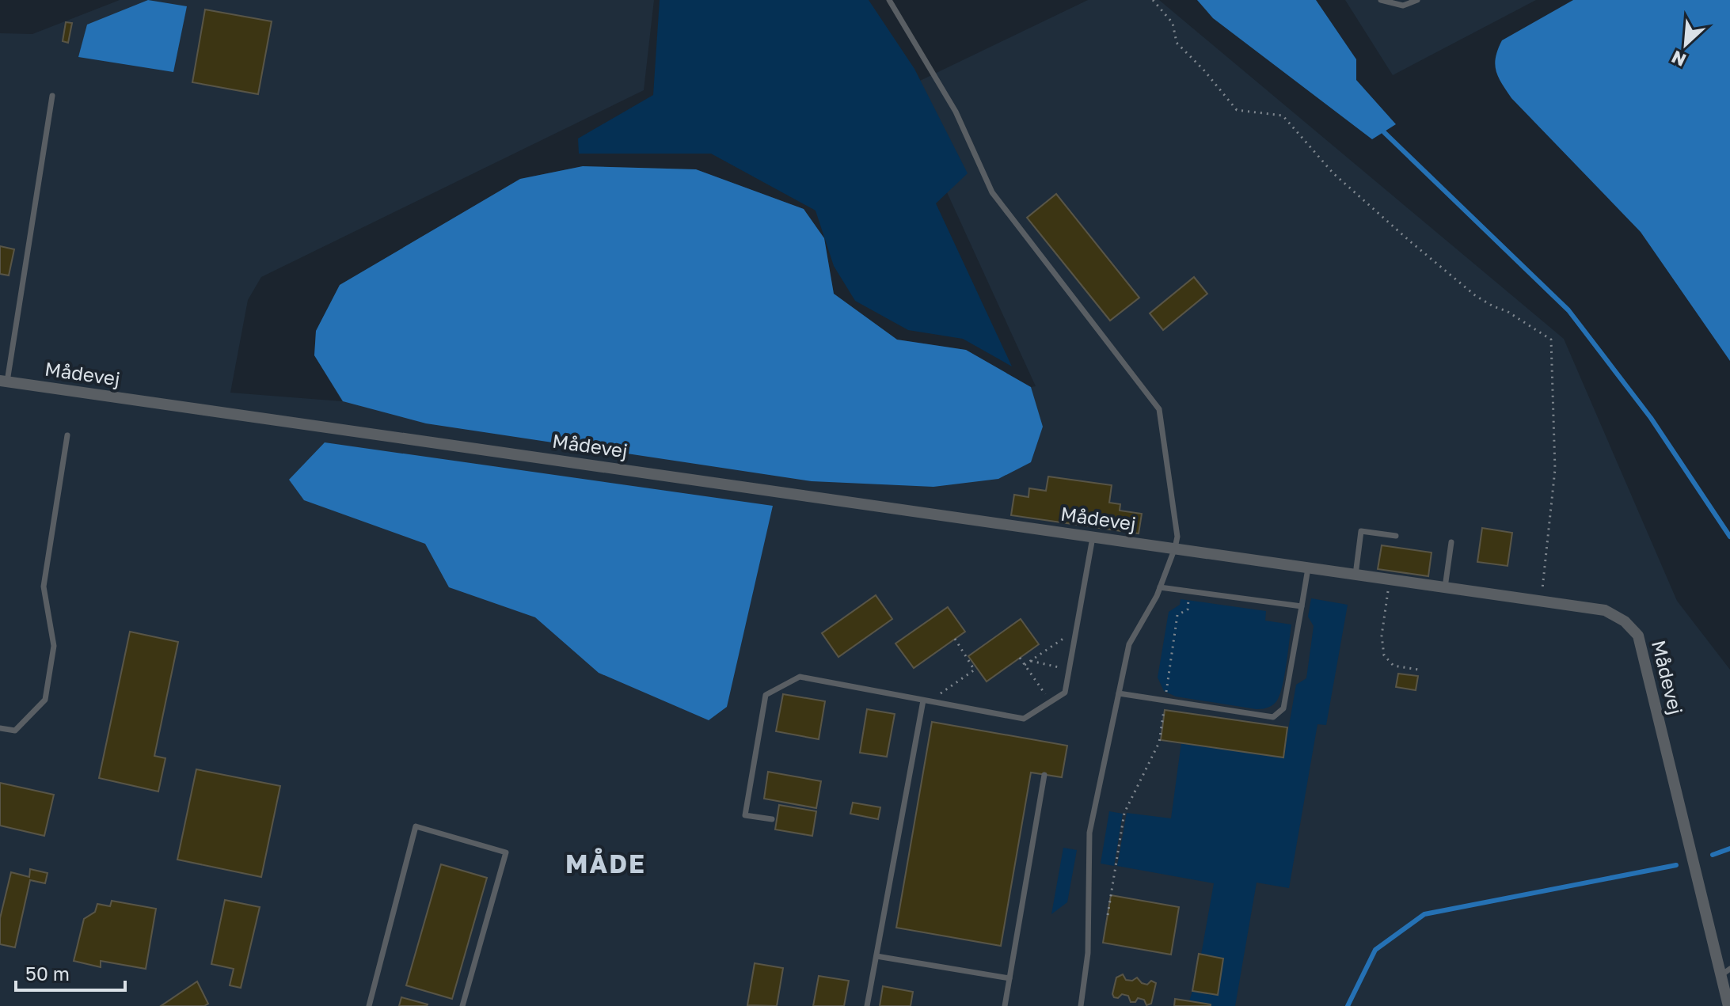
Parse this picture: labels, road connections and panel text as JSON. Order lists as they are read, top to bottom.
{
  "streets": {
    "street": ["Mådevej"]
  },
  "districts": ["MÅDE"],
  "scale_bar": "50 m",
  "north": "bottom left"
}
